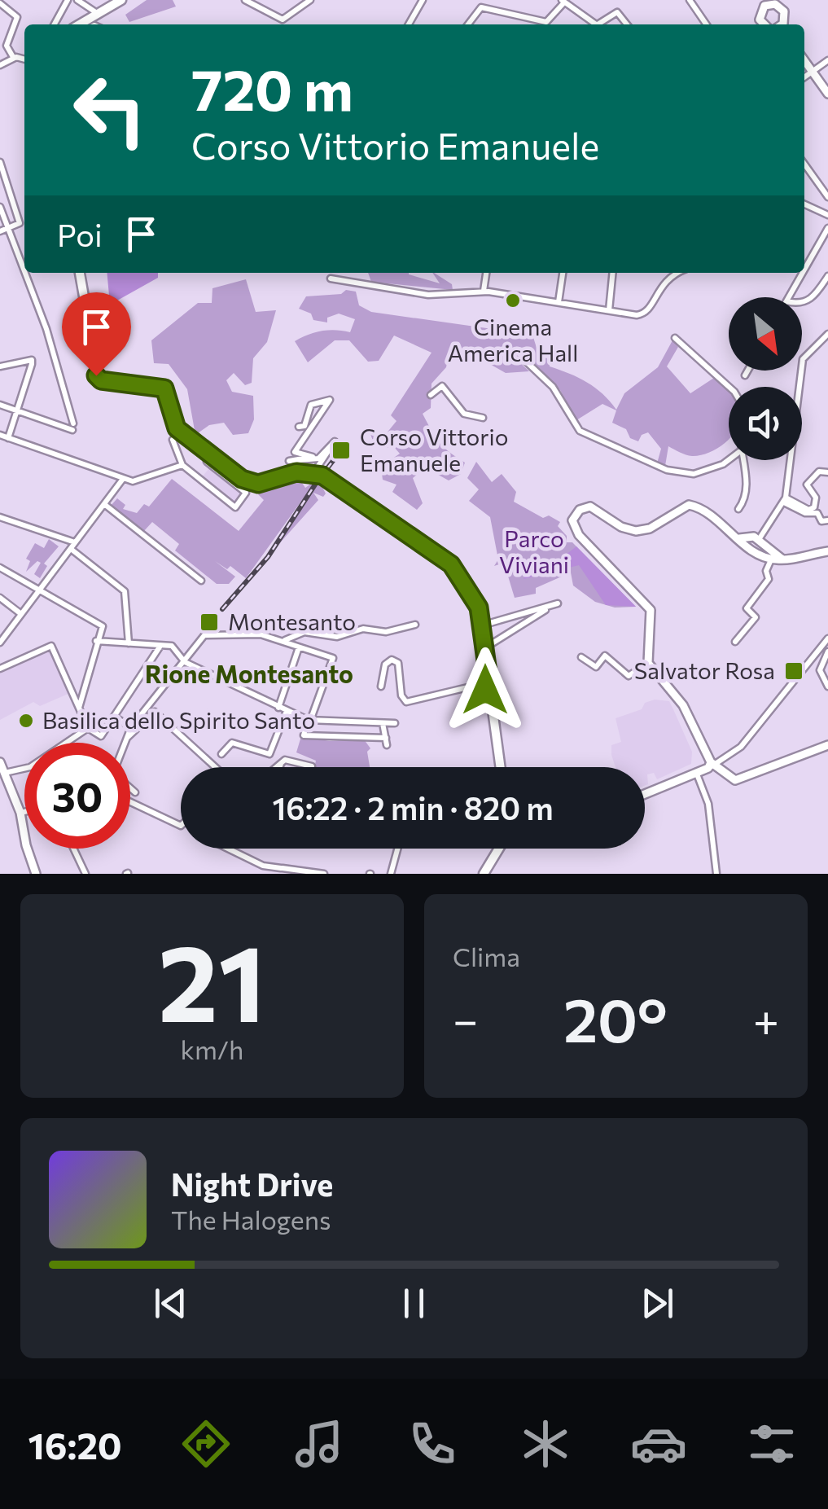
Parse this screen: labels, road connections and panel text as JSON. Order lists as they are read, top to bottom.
{
  "districts": ["Rione Montesanto"],
  "parks": ["Parco Viviani"],
  "places": {
    "other": ["Cinema America Hall", "Basilica dello Spirito Santo"],
    "transit": ["Corso Vittorio Emanuele", "Montesanto", "Salvator Rosa"]
  },
  "north": "bottom right",
  "page": {
    "turn": ["720 m", "Corso Vittorio Emanuele"],
    "then": "Poi",
    "limit": "30",
    "trip": "16:22 · 2 min · 820 m",
    "tile": [
      ["21", "km/h"],
      "Clima"
    ],
    "heat": ["−", "20°", "+"],
    "song": ["Night Drive", "The Halogens"],
    "tabs": "16:20"
  }
}
